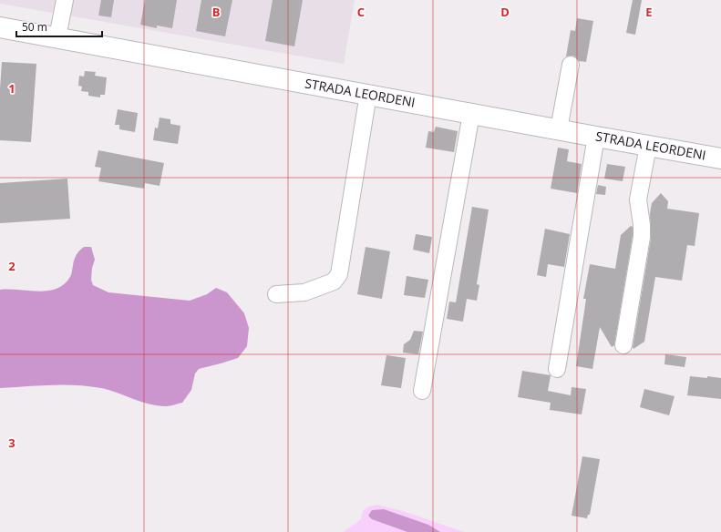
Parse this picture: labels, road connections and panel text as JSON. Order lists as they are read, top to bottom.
{
  "streets": {
    "main road": ["STRADA LEORDENI"]
  },
  "scale_bar": "50 m",
  "grid": {
    "columns": [
      "B",
      "C",
      "D",
      "E"
    ],
    "rows": ["1", "2", "3"]
  }
}
